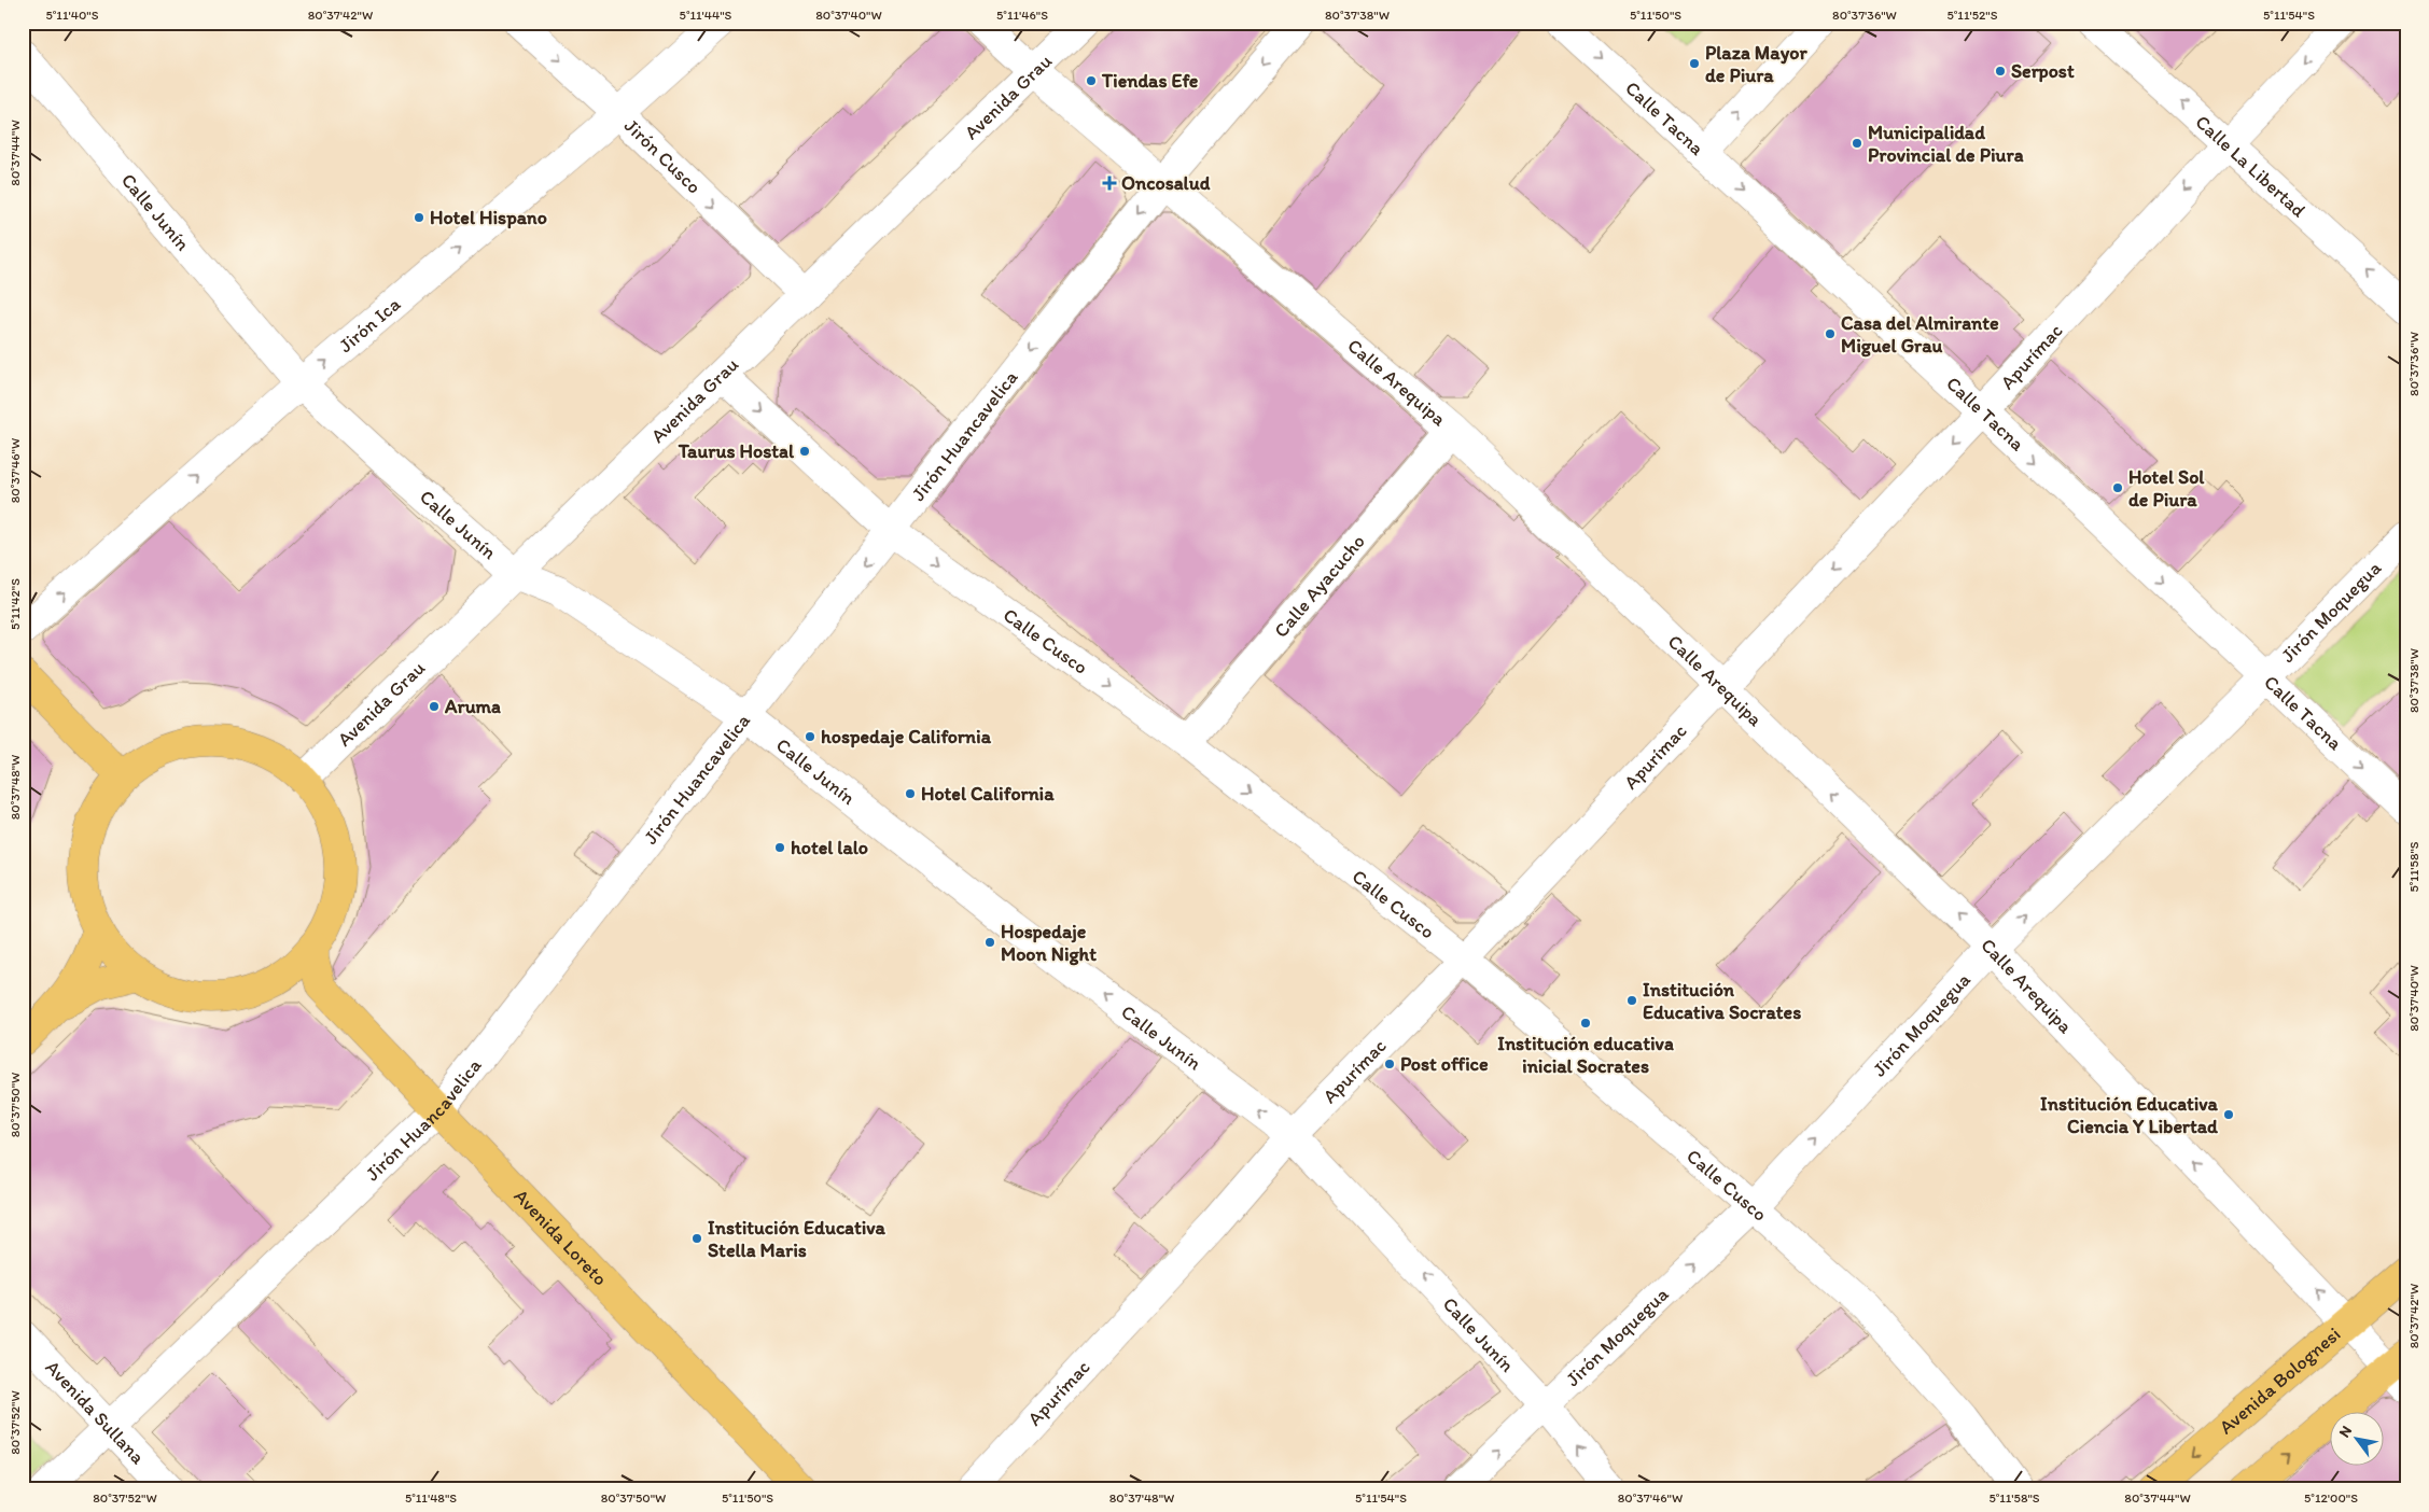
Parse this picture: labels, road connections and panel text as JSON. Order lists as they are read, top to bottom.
{
  "streets": {
    "main road": ["Avenida Loreto", "Avenida Bolognesi"],
    "street": [
      "Avenida Grau",
      "Calle Tacna",
      "Jirón Cusco",
      "Calle La Libertad",
      "Calle Junín",
      "Jirón Ica",
      "Apurímac",
      "Calle Arequipa",
      "Jirón Huancavelica",
      "Calle Ayacucho",
      "Jirón Moquegua",
      "Calle Cusco",
      "Avenida Sullana"
    ]
  },
  "crossings": [
    ["Avenida Grau", "Jirón Cusco"],
    ["Avenida Grau", "Calle Junín"],
    ["Avenida Grau", "Calle Arequipa"],
    ["Avenida Grau", "Calle Cusco"],
    ["Calle Tacna", "Apurímac"],
    ["Calle Tacna", "Jirón Moquegua"],
    ["Jirón Cusco", "Jirón Ica"],
    ["Calle La Libertad", "Apurímac"],
    ["Calle Junín", "Jirón Ica"],
    ["Calle Junín", "Apurímac"],
    ["Calle Junín", "Jirón Huancavelica"],
    ["Calle Junín", "Jirón Moquegua"],
    ["Apurímac", "Calle Arequipa"],
    ["Apurímac", "Calle Cusco"],
    ["Calle Arequipa", "Jirón Huancavelica"],
    ["Calle Arequipa", "Calle Ayacucho"],
    ["Calle Arequipa", "Jirón Moquegua"],
    ["Calle Arequipa", "Avenida Bolognesi"],
    ["Jirón Huancavelica", "Calle Cusco"],
    ["Jirón Huancavelica", "Avenida Loreto"],
    ["Jirón Huancavelica", "Avenida Sullana"],
    ["Calle Ayacucho", "Calle Cusco"],
    ["Jirón Moquegua", "Calle Cusco"]
  ],
  "one_way": [
    "Calle Tacna",
    "Jirón Cusco",
    "Calle La Libertad",
    "Calle Junín",
    "Jirón Ica",
    "Apurímac",
    "Calle Arequipa",
    "Jirón Huancavelica",
    "Jirón Moquegua",
    "Calle Cusco"
  ],
  "places": {
    "other": [
      "Plaza Mayor de Piura",
      "Serpost",
      "Tiendas Efe",
      "Municipalidad Provincial de Piura",
      "Hotel Hispano",
      "Casa del Almirante Miguel Grau",
      "Taurus Hostal",
      "Hotel Sol de Piura",
      "Aruma",
      "hospedaje California",
      "Hotel California",
      "hotel lalo",
      "Hospedaje Moon Night",
      "Institución Educativa Socrates",
      "Institución educativa inicial Socrates",
      "Post office",
      "Institución Educativa Ciencia Y Libertad",
      "Institución Educativa Stella Maris"
    ],
    "health": ["Oncosalud"]
  },
  "north": "top left",
  "coordinates": [
    "5°11'40\"S",
    "80°37'42\"W",
    "5°11'44\"S",
    "80°37'40\"W",
    "5°11'46\"S",
    "80°37'38\"W",
    "5°11'50\"S",
    "80°37'36\"W",
    "5°11'52\"S",
    "5°11'54\"S",
    "80°37'44\"W",
    "80°37'46\"W",
    "5°11'42\"S",
    "80°37'48\"W",
    "5°11'58\"S",
    "80°37'50\"W",
    "80°37'52\"W",
    "5°11'48\"S",
    "5°12'00\"S"
  ]
}
